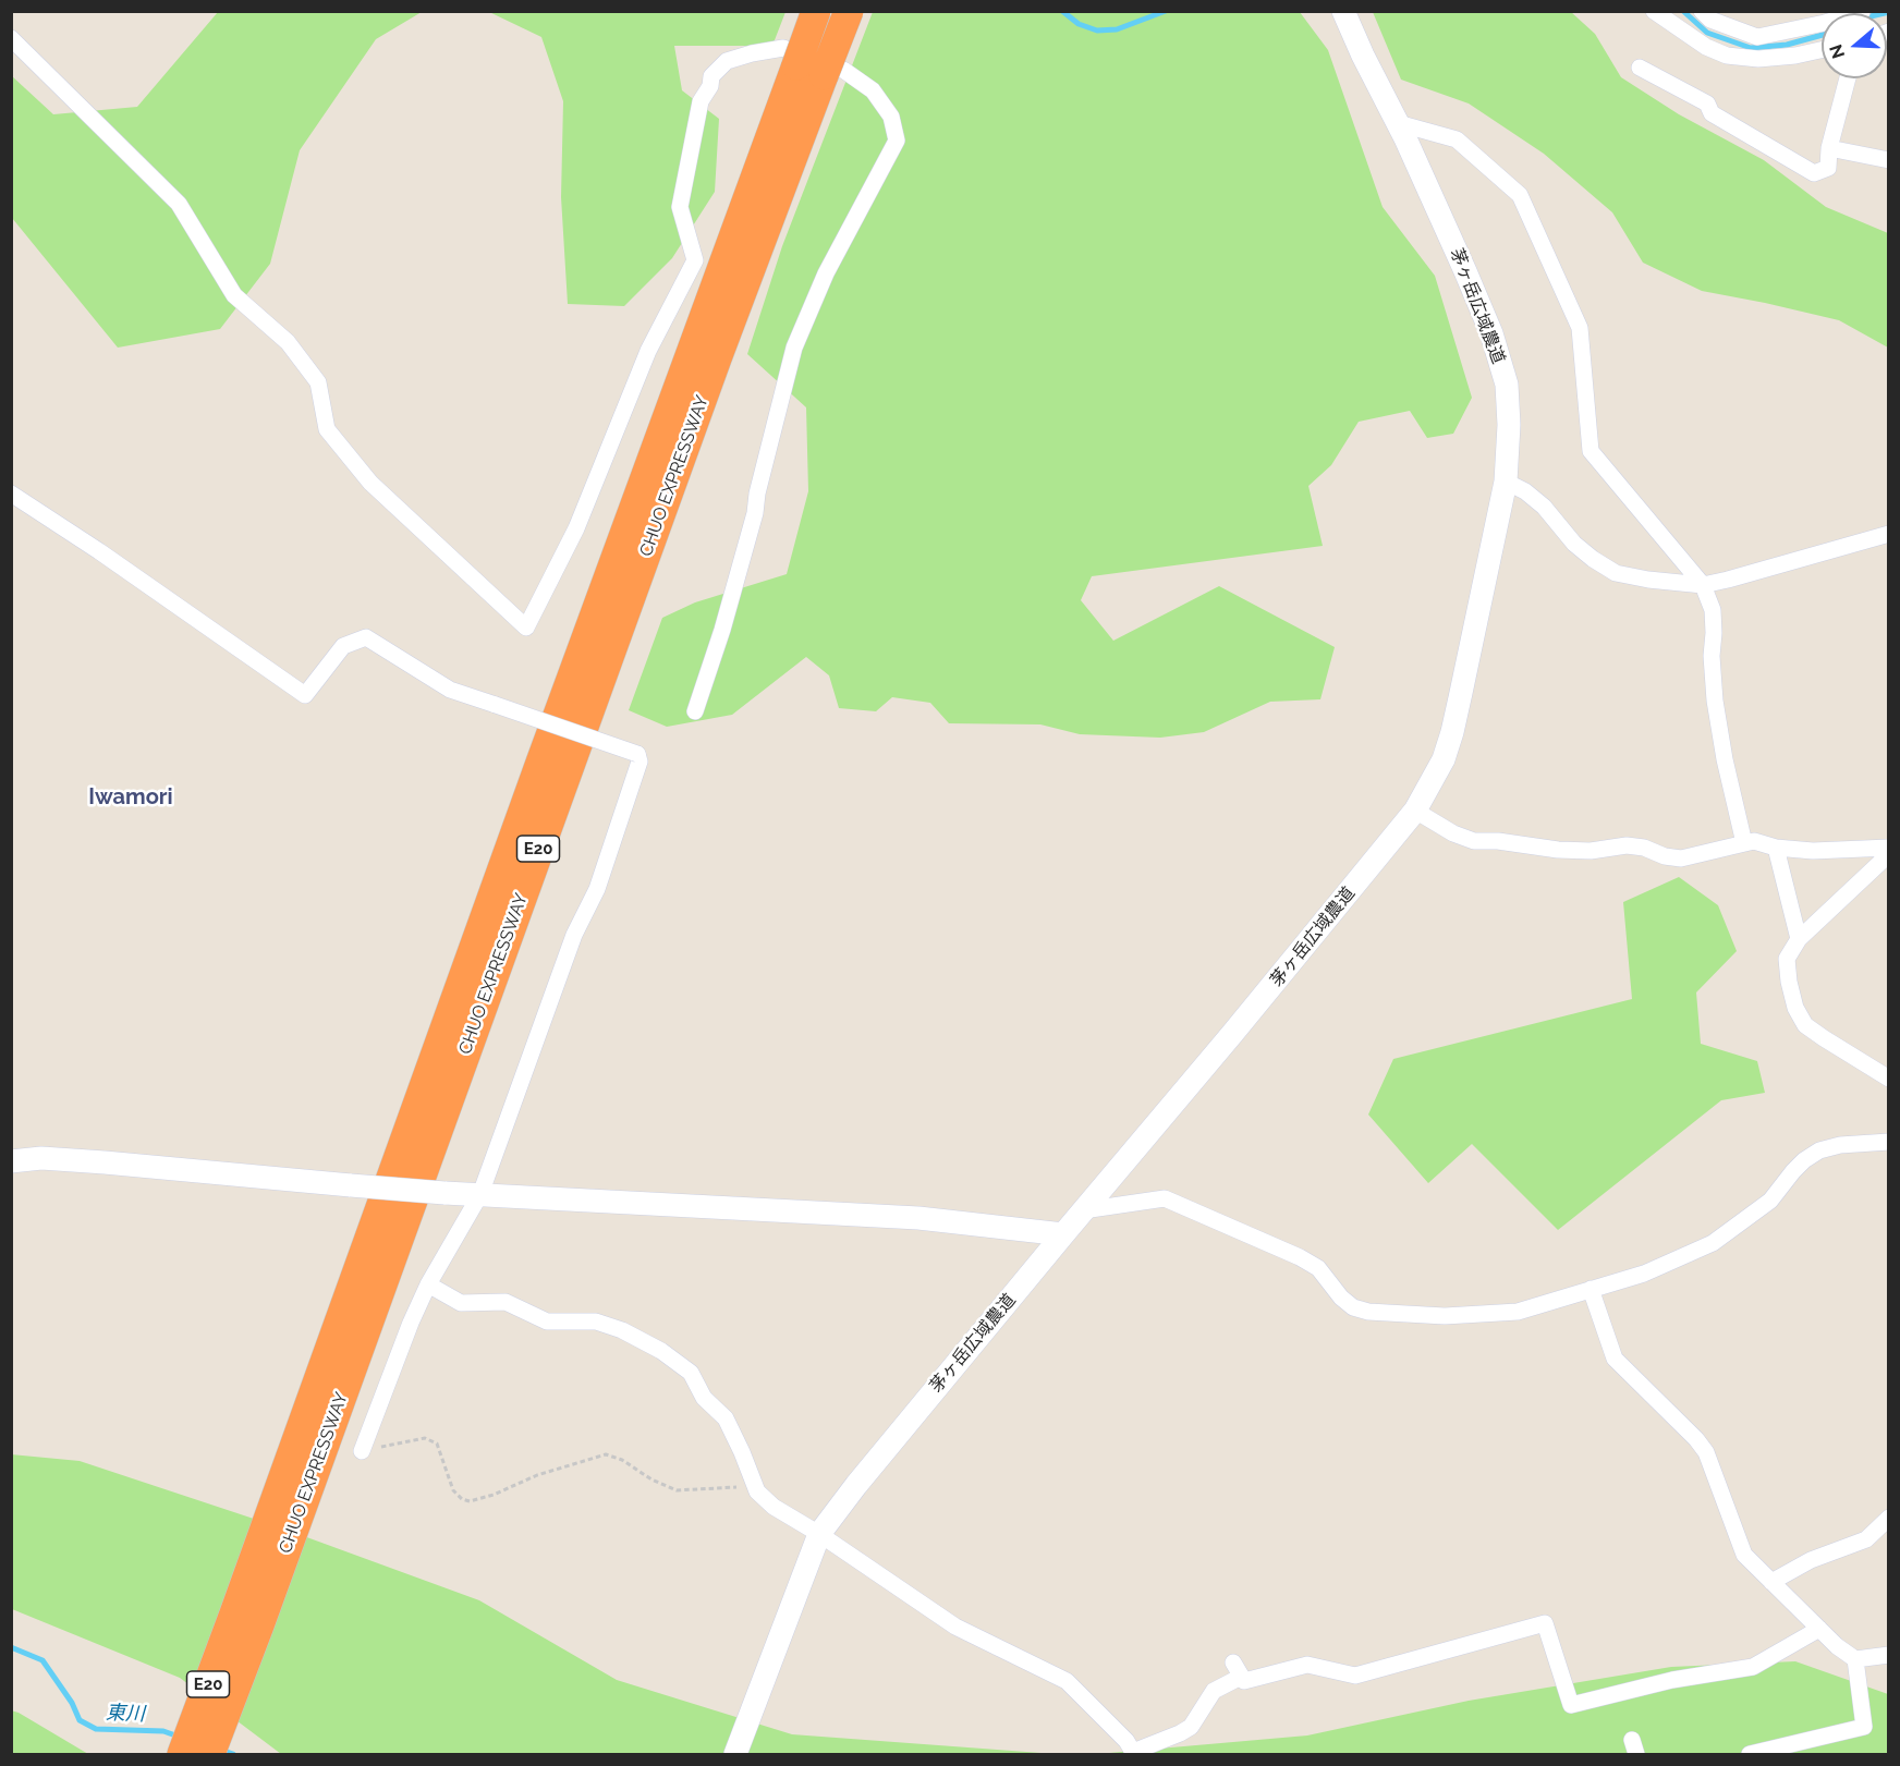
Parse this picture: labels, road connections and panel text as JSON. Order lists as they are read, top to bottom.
{
  "streets": {
    "highway": ["CHUO EXPRESSWAY", "E20"],
    "street": ["茅ヶ岳広域農道"]
  },
  "districts": ["Iwamori"],
  "water": ["東川"],
  "north": "left"
}
